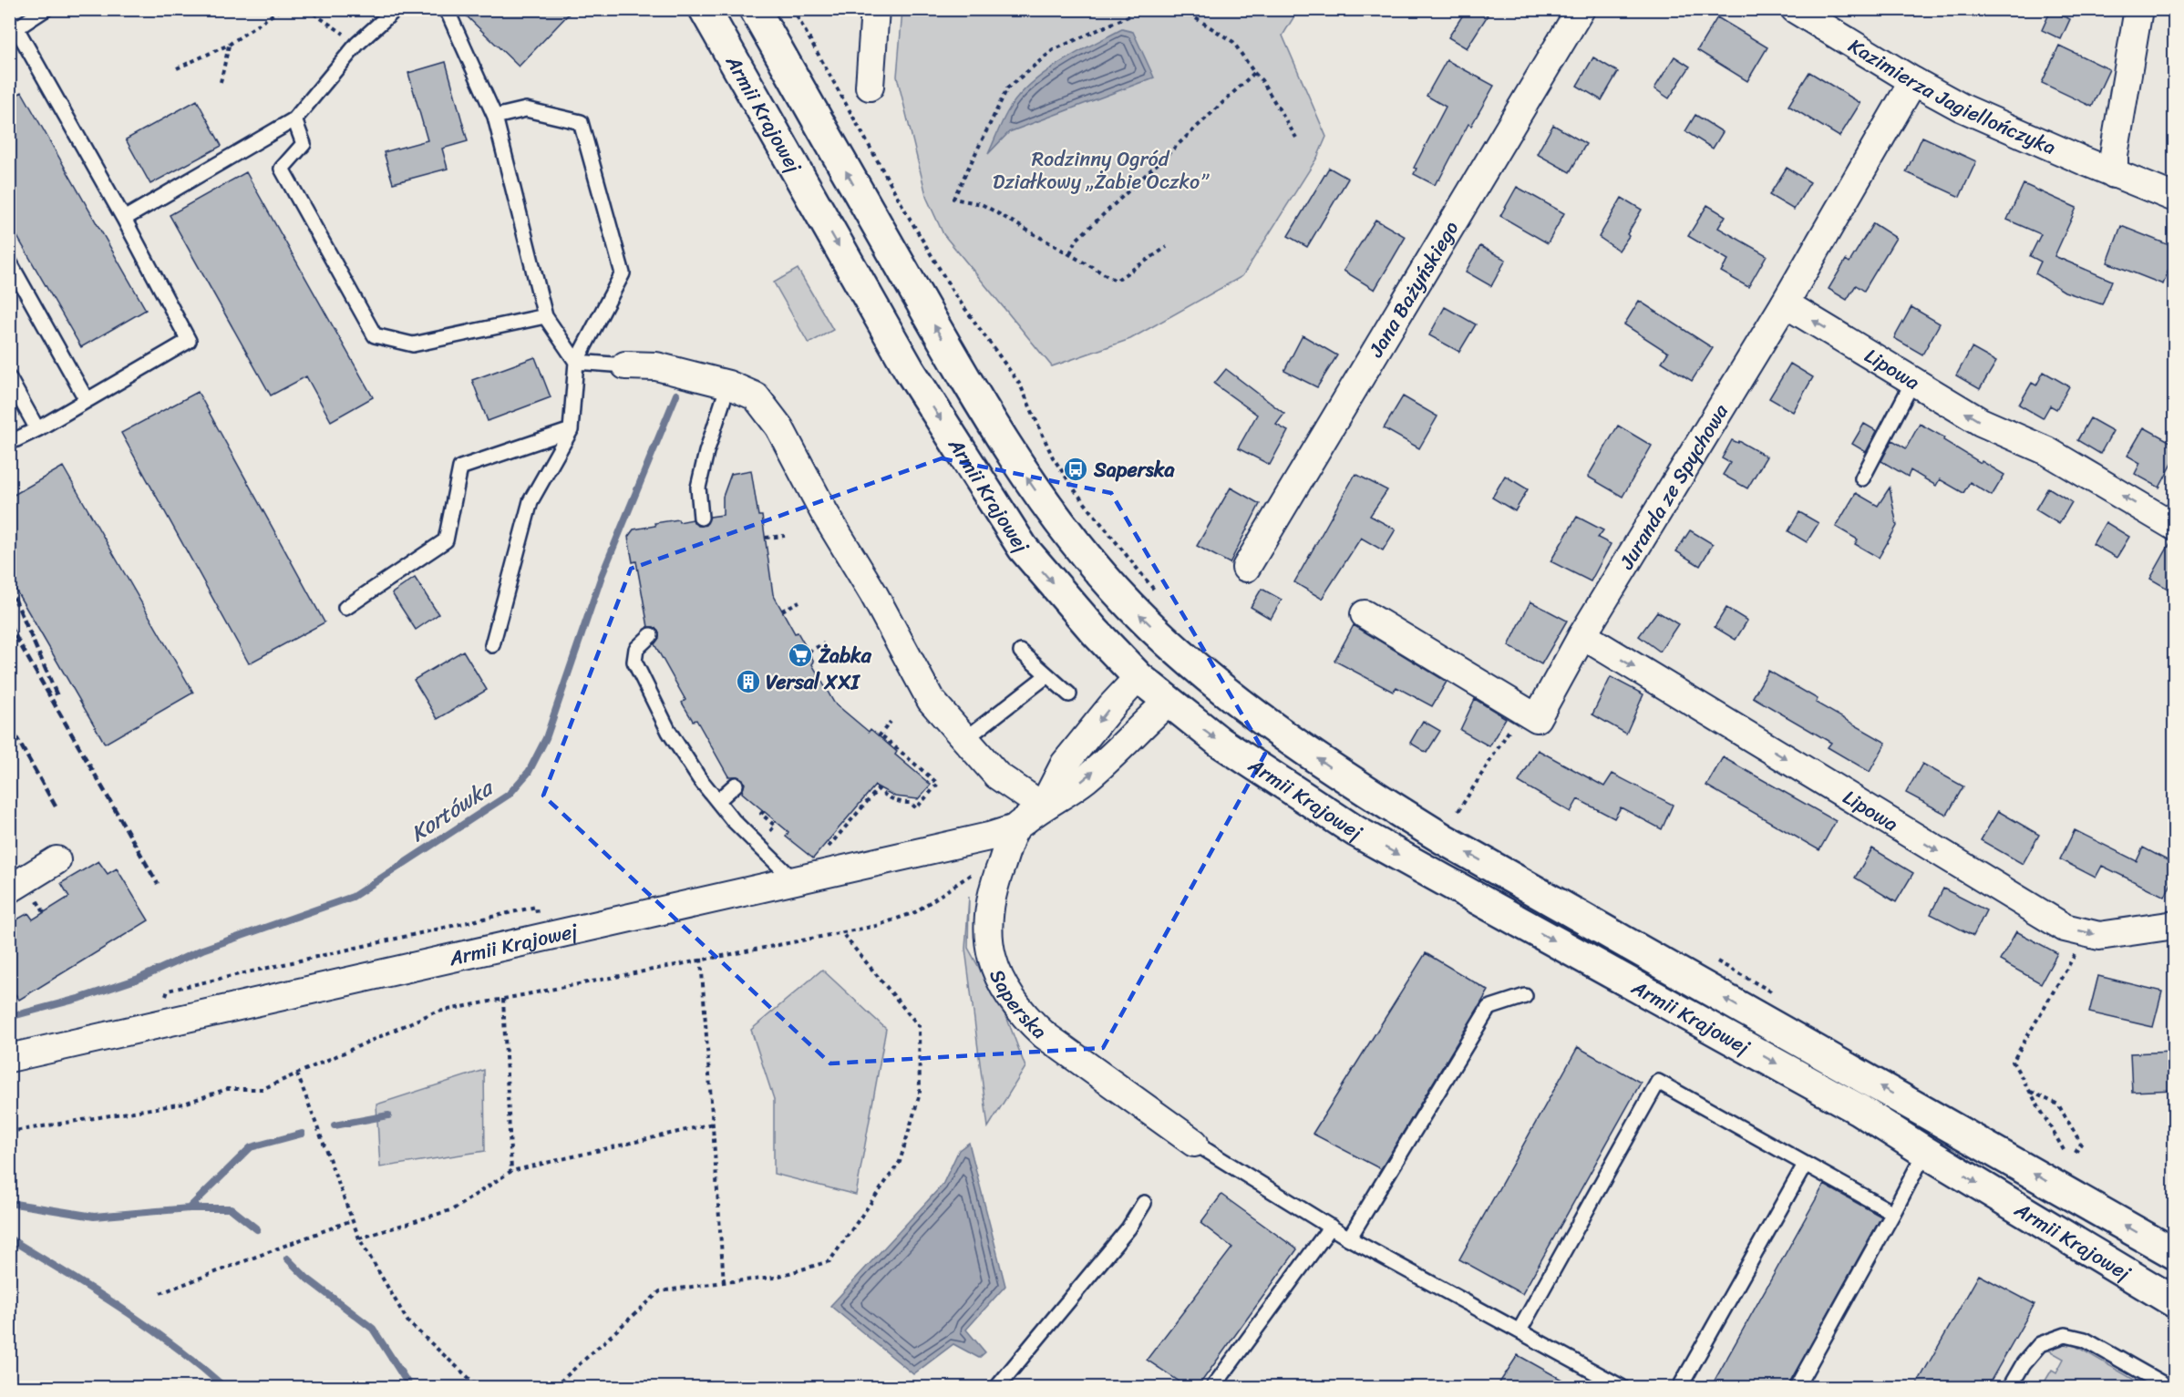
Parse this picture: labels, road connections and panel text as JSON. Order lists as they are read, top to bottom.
{
  "streets": {
    "main road": ["Armii Krajowej"],
    "street": [
      "Kazimierza Jagiellończyka",
      "Jana Bażyńskiego",
      "Lipowa",
      "Juranda ze Spychowa",
      "Saperska"
    ]
  },
  "crossings": [
    ["Kazimierza Jagiellończyka", "Juranda ze Spychowa"],
    ["Armii Krajowej", "Saperska"],
    ["Lipowa", "Juranda ze Spychowa"]
  ],
  "water": ["Kortówka"],
  "parks": ["Rodzinny Ogród Działkowy „Żabie Oczko”"],
  "places": {
    "bus stop": ["Saperska"],
    "supermarket": ["Żabka"],
    "building": ["Versal XXI"]
  }
}
